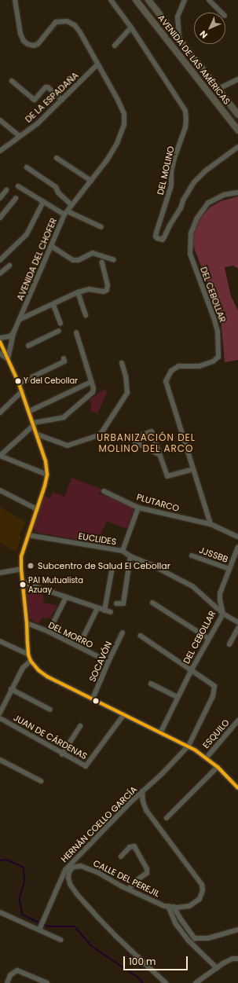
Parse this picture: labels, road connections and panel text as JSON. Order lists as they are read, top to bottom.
{
  "streets": {
    "main road": ["AVENIDA DE LAS AMÉRICAS"],
    "street": [
      "DE LA ESPADAÑA",
      "DEL MOLINO",
      "AVENIDA DEL CHOFER",
      "DEL CEBOLLAR",
      "PLUTARCO",
      "EUCLIDES",
      "JJSSBB",
      "DEL MORRO",
      "SOCAVÓN",
      "ESQUILO",
      "JUAN DE CÁRDENAS",
      "HERNÁN COELLO GARCÍA",
      "CALLE DEL PEREJIL"
    ]
  },
  "crossings": [
    ["DE LA ESPADAÑA", "AVENIDA DEL CHOFER"],
    ["DEL CEBOLLAR", "PLUTARCO"],
    ["DEL CEBOLLAR", "EUCLIDES"],
    ["DEL CEBOLLAR", "JJSSBB"],
    ["DEL CEBOLLAR", "HERNÁN COELLO GARCÍA"],
    ["DEL MORRO", "SOCAVÓN"],
    ["HERNÁN COELLO GARCÍA", "CALLE DEL PEREJIL"]
  ],
  "districts": ["URBANIZACIÓN DEL MOLINO DEL ARCO"],
  "places": ["Y del Cebollar", "Subcentro de Salud El Cebollar", "PAI Mutualista Azuay"],
  "scale_bar": "100 m",
  "north": "bottom left"
}
